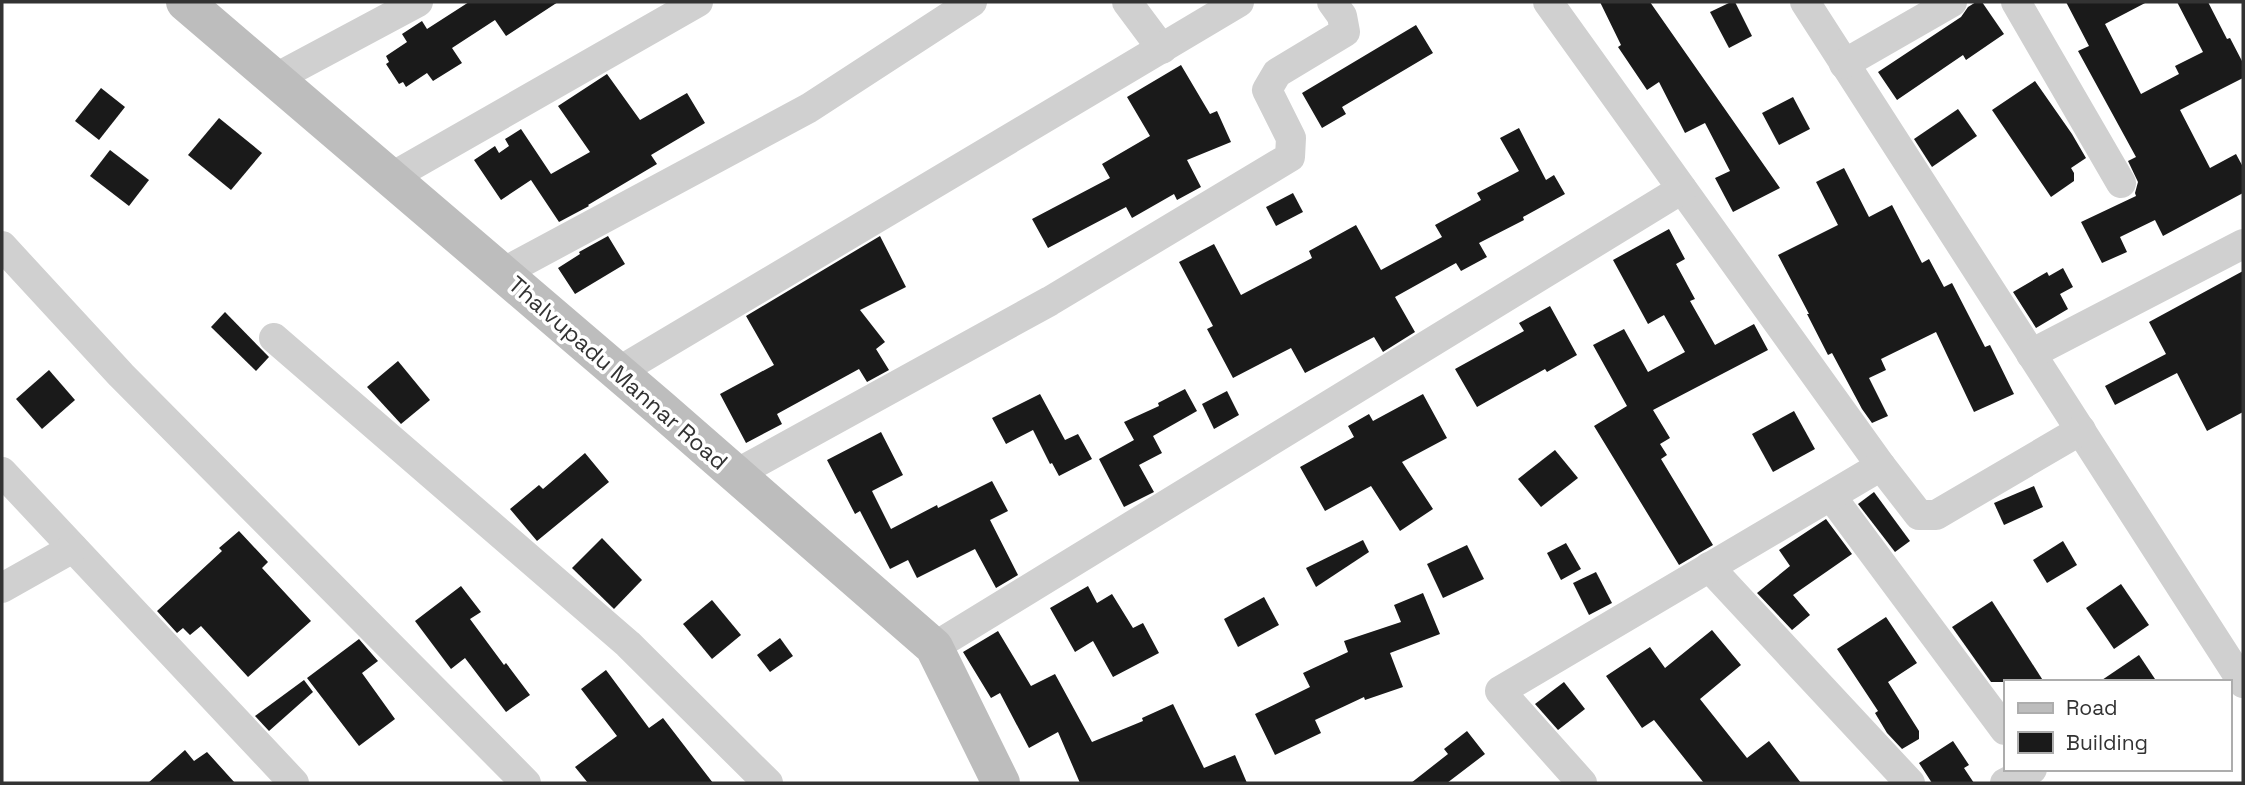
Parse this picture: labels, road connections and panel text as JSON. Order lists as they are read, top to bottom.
{
  "streets": {
    "street": ["Thalvupadu Mannar Road"]
  },
  "legend": ["Road", "Building"]
}
